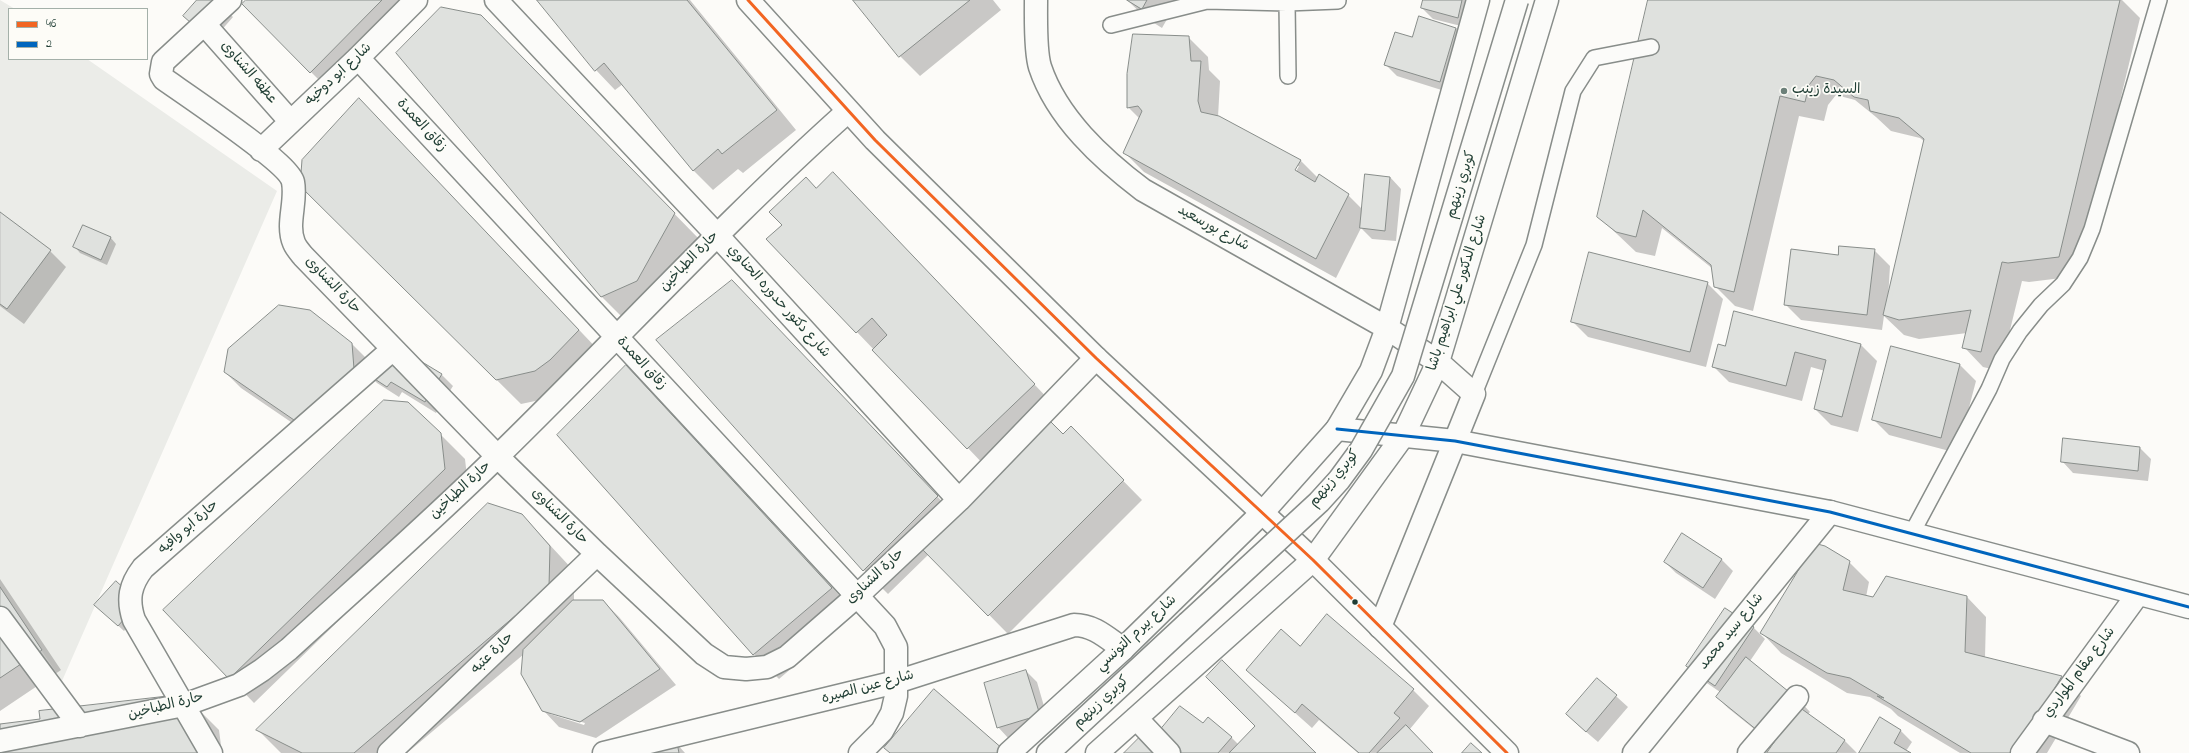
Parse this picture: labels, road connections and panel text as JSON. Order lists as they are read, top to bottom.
{
  "streets": {
    "street": [
      "عطفه الشناوى",
      "شارع ابو دوخيه",
      "زقاق العمدة",
      "كوبري زينهم",
      "شارع بورسعيد",
      "حارة الطباخين",
      "حارة الشناوى",
      "شارع الدكتور علي ابراهيم باشا",
      "شارع دكتور حدوره الحناوي",
      "حارة ابو وافيه",
      "شارع سيد محمد",
      "شارع بيرم التونسي",
      "حارة عتبه",
      "شارع مقام المواردي",
      "شارع عين الصيره"
    ]
  },
  "crossings": [
    ["عطفه الشناوى", "شارع ابو دوخيه"],
    ["عطفه الشناوى", "حارة الشناوى"],
    ["شارع ابو دوخيه", "زقاق العمدة"],
    ["شارع ابو دوخيه", "حارة الشناوى"],
    ["زقاق العمدة", "حارة الطباخين"],
    ["زقاق العمدة", "حارة الشناوى"],
    ["زقاق العمدة", "شارع عين الصيره"],
    ["شارع بورسعيد", "شارع الدكتور علي ابراهيم باشا"],
    ["حارة الطباخين", "حارة الشناوى"],
    ["حارة الطباخين", "شارع دكتور حدوره الحناوي"],
    ["حارة الطباخين", "حارة ابو وافيه"],
    ["حارة الشناوى", "شارع دكتور حدوره الحناوي"],
    ["حارة الشناوى", "حارة ابو وافيه"],
    ["حارة الشناوى", "حارة عتبه"],
    ["شارع بيرم التونسي", "شارع عين الصيره"]
  ],
  "places": ["السيدة زينب"],
  "lines": ["transit line 46", "transit line 2"],
  "legend": ["46", "2"]
}
